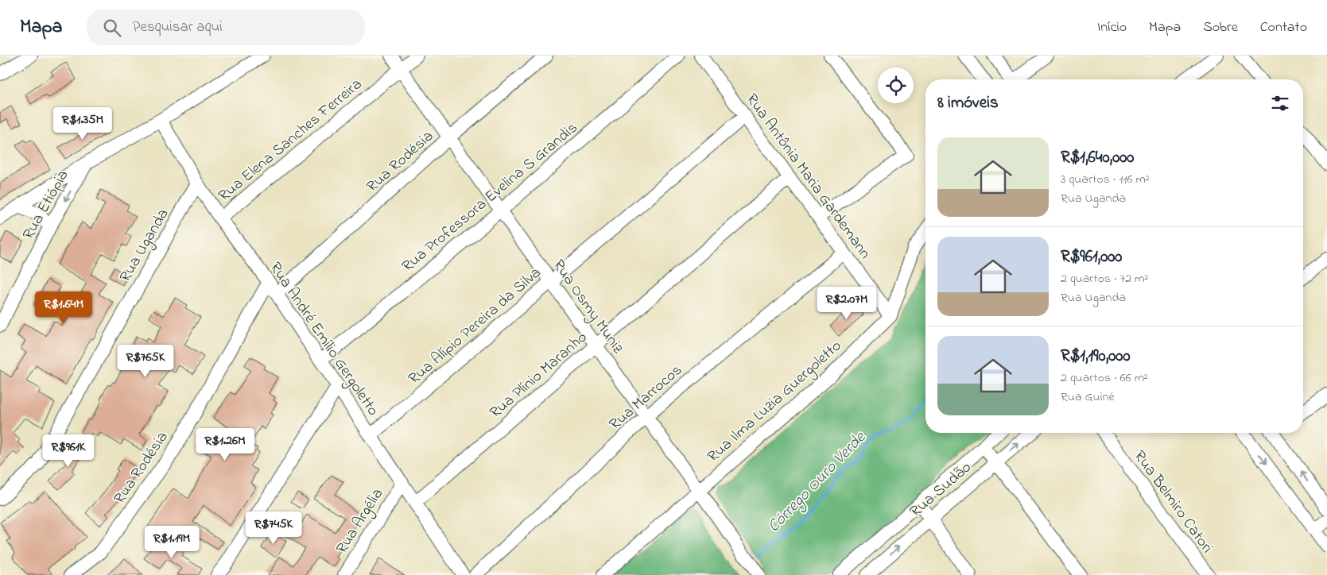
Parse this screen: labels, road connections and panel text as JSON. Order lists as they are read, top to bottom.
{
  "streets": {
    "street": [
      "Rua Elena Sanches Ferreira",
      "Rua Rodésia",
      "Rua Antônia Maria Gardemann",
      "Rua Professora Evelina S Grandis",
      "Rua Etiópia",
      "Rua Uganda",
      "Rua Osmy Muniz",
      "Rua Alípio Pereira da Silva",
      "Rua André Emílio Gergoletto",
      "Rua Plínio Maranho",
      "Rua Marrocos",
      "Rua Ilma Luzia Guergoletto",
      "Rua Sudão",
      "Rua Belmiro Catori",
      "Rua Argélia"
    ]
  },
  "crossings": [
    ["Rua Elena Sanches Ferreira", "Rua Osmy Muniz"],
    ["Rua Elena Sanches Ferreira", "Rua André Emílio Gergoletto"],
    ["Rua Rodésia", "Rua Osmy Muniz"],
    ["Rua Rodésia", "Rua André Emílio Gergoletto"],
    ["Rua Antônia Maria Gardemann", "Rua Alípio Pereira da Silva"],
    ["Rua Antônia Maria Gardemann", "Rua Plínio Maranho"],
    ["Rua Antônia Maria Gardemann", "Rua Marrocos"],
    ["Rua Antônia Maria Gardemann", "Rua Ilma Luzia Guergoletto"],
    ["Rua Professora Evelina S Grandis", "Rua Osmy Muniz"],
    ["Rua Professora Evelina S Grandis", "Rua André Emílio Gergoletto"],
    ["Rua Uganda", "Rua André Emílio Gergoletto"],
    ["Rua Osmy Muniz", "Rua Alípio Pereira da Silva"],
    ["Rua Osmy Muniz", "Rua Plínio Maranho"],
    ["Rua Osmy Muniz", "Rua Marrocos"],
    ["Rua Osmy Muniz", "Rua Ilma Luzia Guergoletto"],
    ["Rua Alípio Pereira da Silva", "Rua André Emílio Gergoletto"],
    ["Rua André Emílio Gergoletto", "Rua Plínio Maranho"],
    ["Rua André Emílio Gergoletto", "Rua Argélia"]
  ],
  "one_way": ["Rua Etiópia"],
  "water": ["Córrego Ouro Verde"],
  "page": {
    "header": "Mapa",
    "search": "Pesquisar aqui",
    "nav": [
      "Início",
      "Mapa",
      "Sobre",
      "Contato"
    ],
    "heading": "8 imóveis",
    "price": [
      "R$1.35M",
      "R$2.07M",
      "R$1.64M",
      "R$765K",
      "R$1.26M",
      "R$961K",
      "R$745K",
      "R$1.19M"
    ],
    "list": [
      {
        "name": "R$1,640,000",
        "note": "3 quartos · 116 m² · Rua Uganda"
      },
      {
        "name": "R$961,000",
        "note": "2 quartos · 72 m² · Rua Uganda"
      },
      {
        "name": "R$1,190,000",
        "note": "2 quartos · 66 m² · Rua Guiné"
      }
    ]
  }
}
